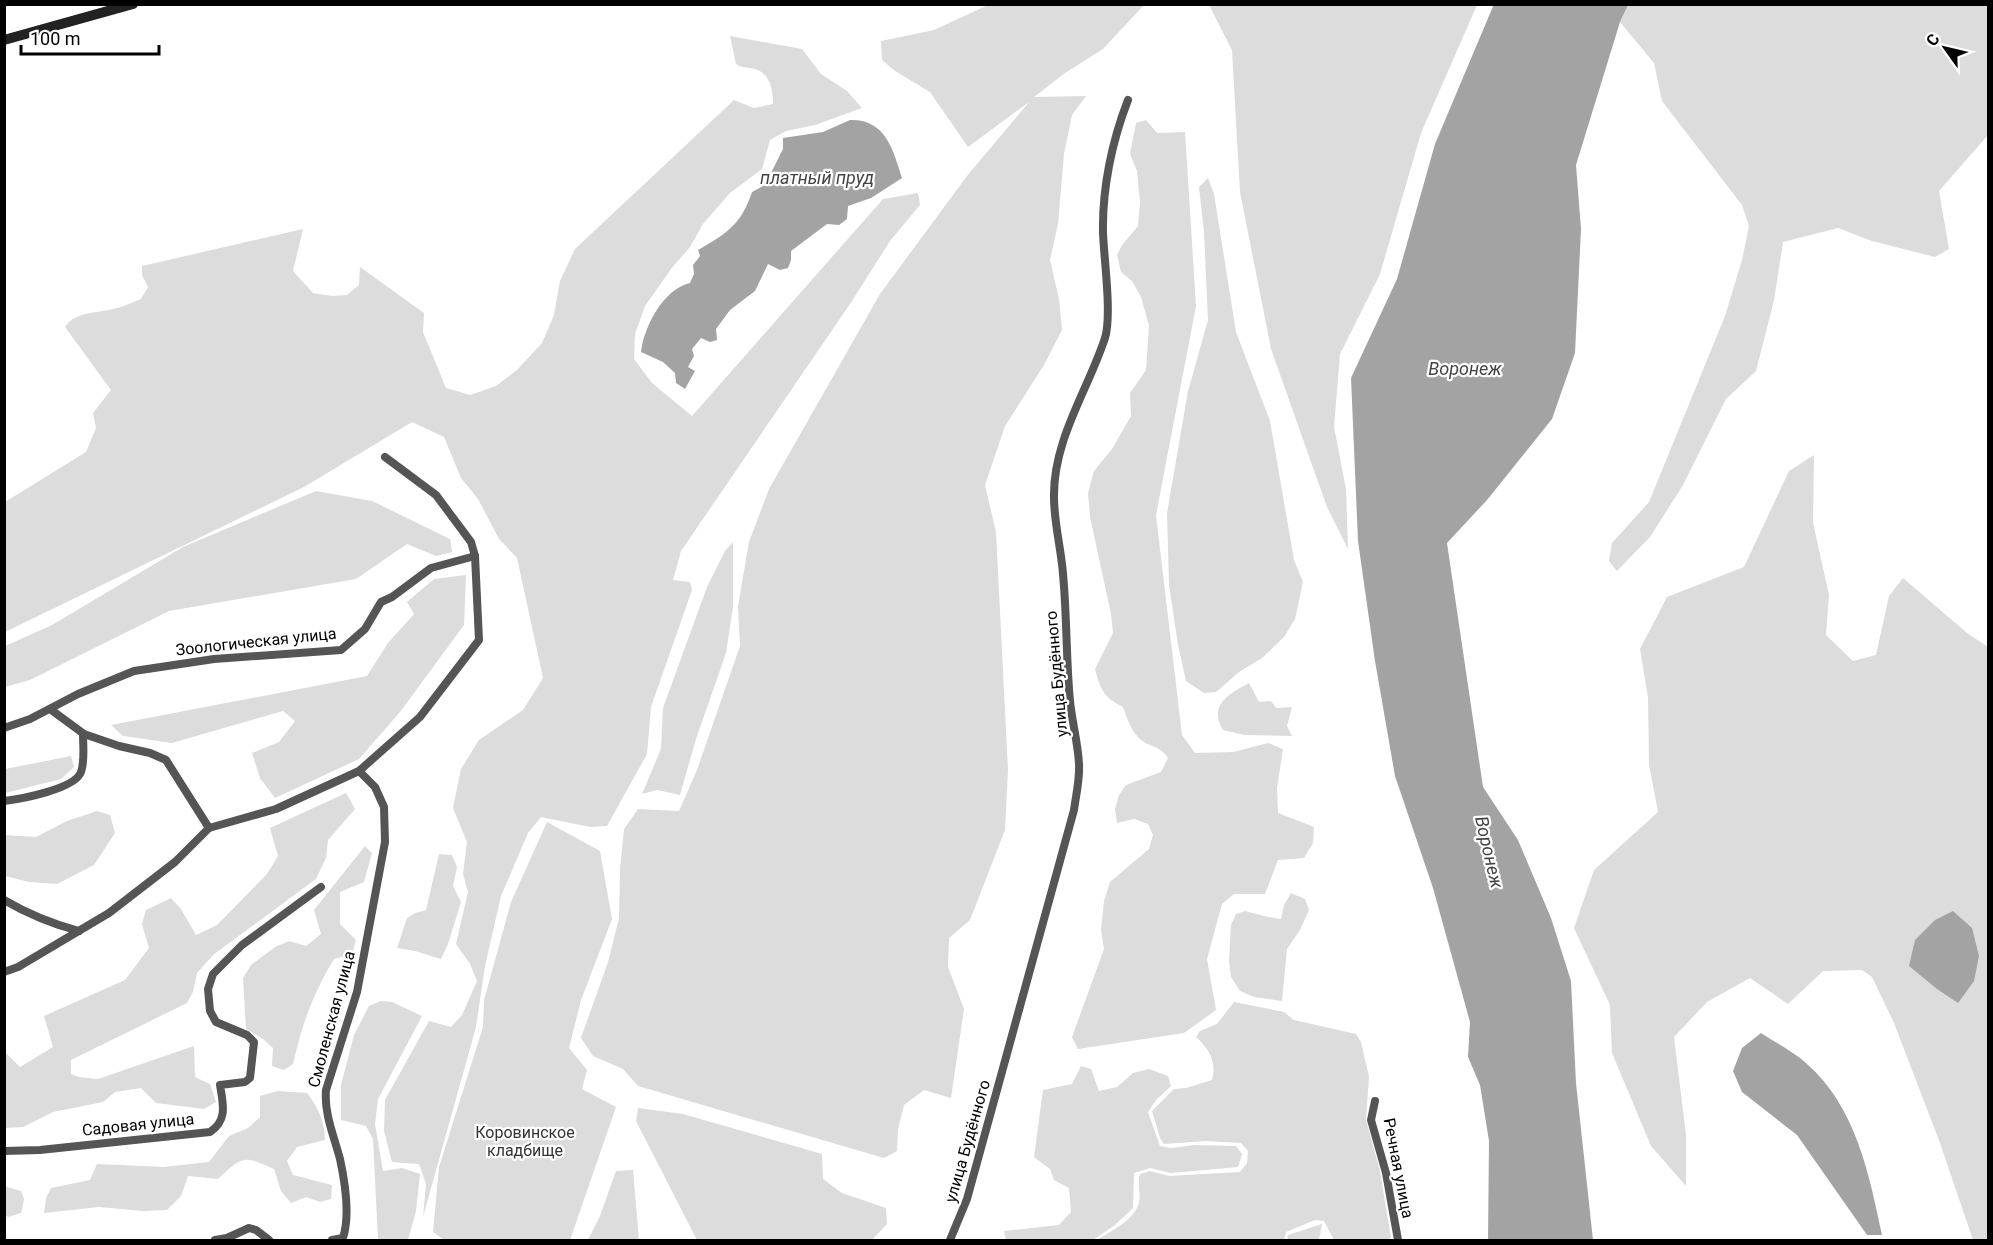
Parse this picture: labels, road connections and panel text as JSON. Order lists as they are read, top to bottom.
{
  "streets": {
    "street": [
      "Зоологическая улица",
      "улица Будённого",
      "Смоленская улица",
      "Садовая улица",
      "Речная улица"
    ]
  },
  "water": ["платный пруд", "Воронеж"],
  "parks": ["Коровинское кладбище"],
  "scale_bar": "100 m",
  "north": "top left"
}
